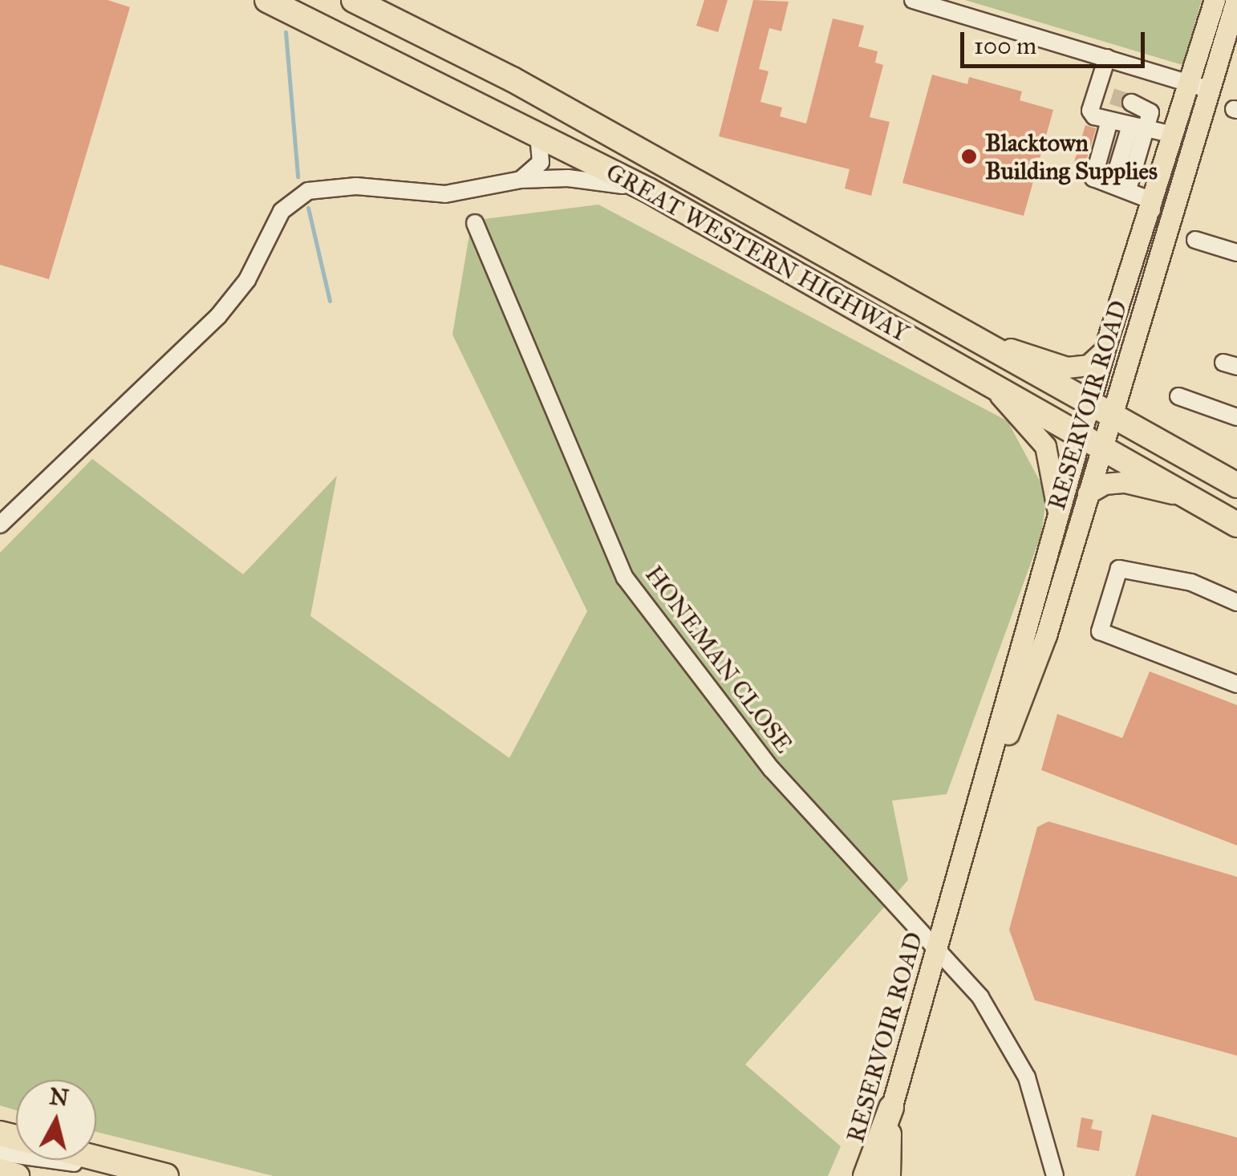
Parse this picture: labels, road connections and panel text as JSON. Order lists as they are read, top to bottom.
{
  "streets": {
    "highway": ["GREAT WESTERN HIGHWAY"],
    "main road": ["RESERVOIR ROAD"],
    "street": ["HONEMAN CLOSE"]
  },
  "crossings": [
    ["GREAT WESTERN HIGHWAY", "RESERVOIR ROAD"],
    ["RESERVOIR ROAD", "HONEMAN CLOSE"]
  ],
  "places": ["Blacktown Building Supplies"],
  "scale_bar": "100 m",
  "north": "top"
}
